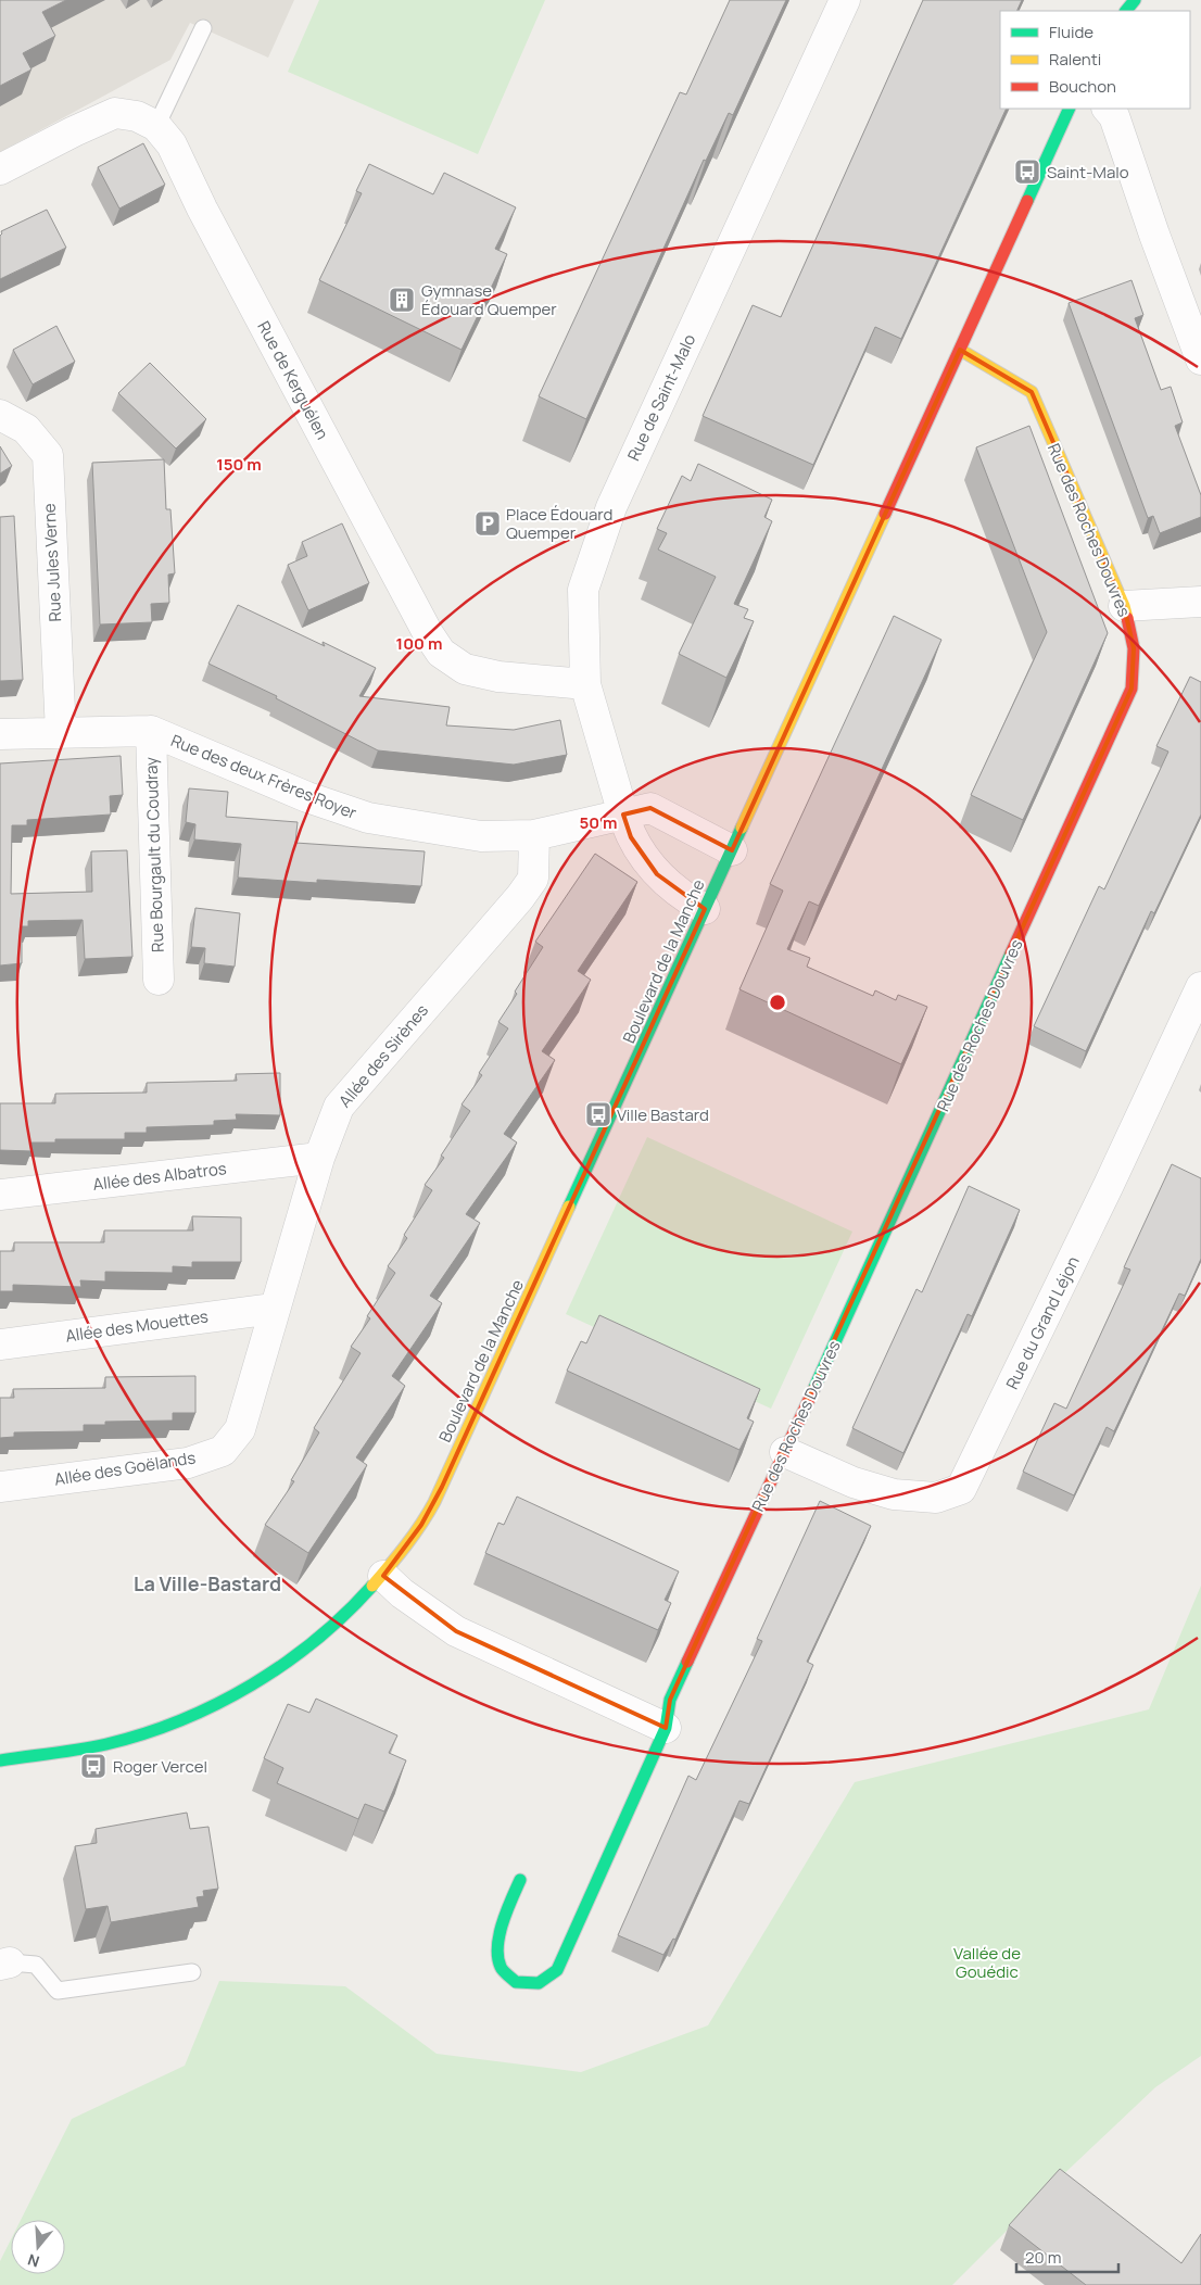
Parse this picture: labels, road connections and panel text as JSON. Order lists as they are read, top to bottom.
{
  "streets": {
    "street": [
      "Rue de Kerguélen",
      "Rue de Saint-Malo",
      "Rue des Roches Douvres",
      "Rue Jules Verne",
      "Rue des deux Frères Royer",
      "Rue Bourgault du Coudray",
      "Boulevard de la Manche",
      "Allée des Sirènes",
      "Allée des Albatros",
      "Rue du Grand Léjon",
      "Allée des Mouettes",
      "Allée des Goëlands"
    ]
  },
  "crossings": [
    ["Rue de Kerguélen", "Rue de Saint-Malo"],
    ["Rue de Saint-Malo", "Rue des deux Frères Royer"],
    ["Rue de Saint-Malo", "Boulevard de la Manche"],
    ["Rue des Roches Douvres", "Boulevard de la Manche"],
    ["Rue des Roches Douvres", "Rue du Grand Léjon"],
    ["Rue Jules Verne", "Rue des deux Frères Royer"],
    ["Rue des deux Frères Royer", "Rue Bourgault du Coudray"],
    ["Rue des deux Frères Royer", "Boulevard de la Manche"],
    ["Rue des deux Frères Royer", "Allée des Sirènes"],
    ["Allée des Sirènes", "Allée des Albatros"],
    ["Allée des Sirènes", "Allée des Mouettes"],
    ["Allée des Sirènes", "Allée des Goëlands"]
  ],
  "districts": ["La Ville-Bastard"],
  "parks": ["Vallée de Gouédic"],
  "places": {
    "bus stop": ["Saint-Malo", "Ville Bastard", "Roger Vercel"],
    "building": ["Gymnase Édouard Quemper"],
    "parking": ["Place Édouard Quemper"]
  },
  "legend": ["Fluide", "Ralenti", "Bouchon"],
  "scale_bar": "20 m",
  "north": "bottom",
  "rings": ["150 m", "100 m", "50 m"]
}
